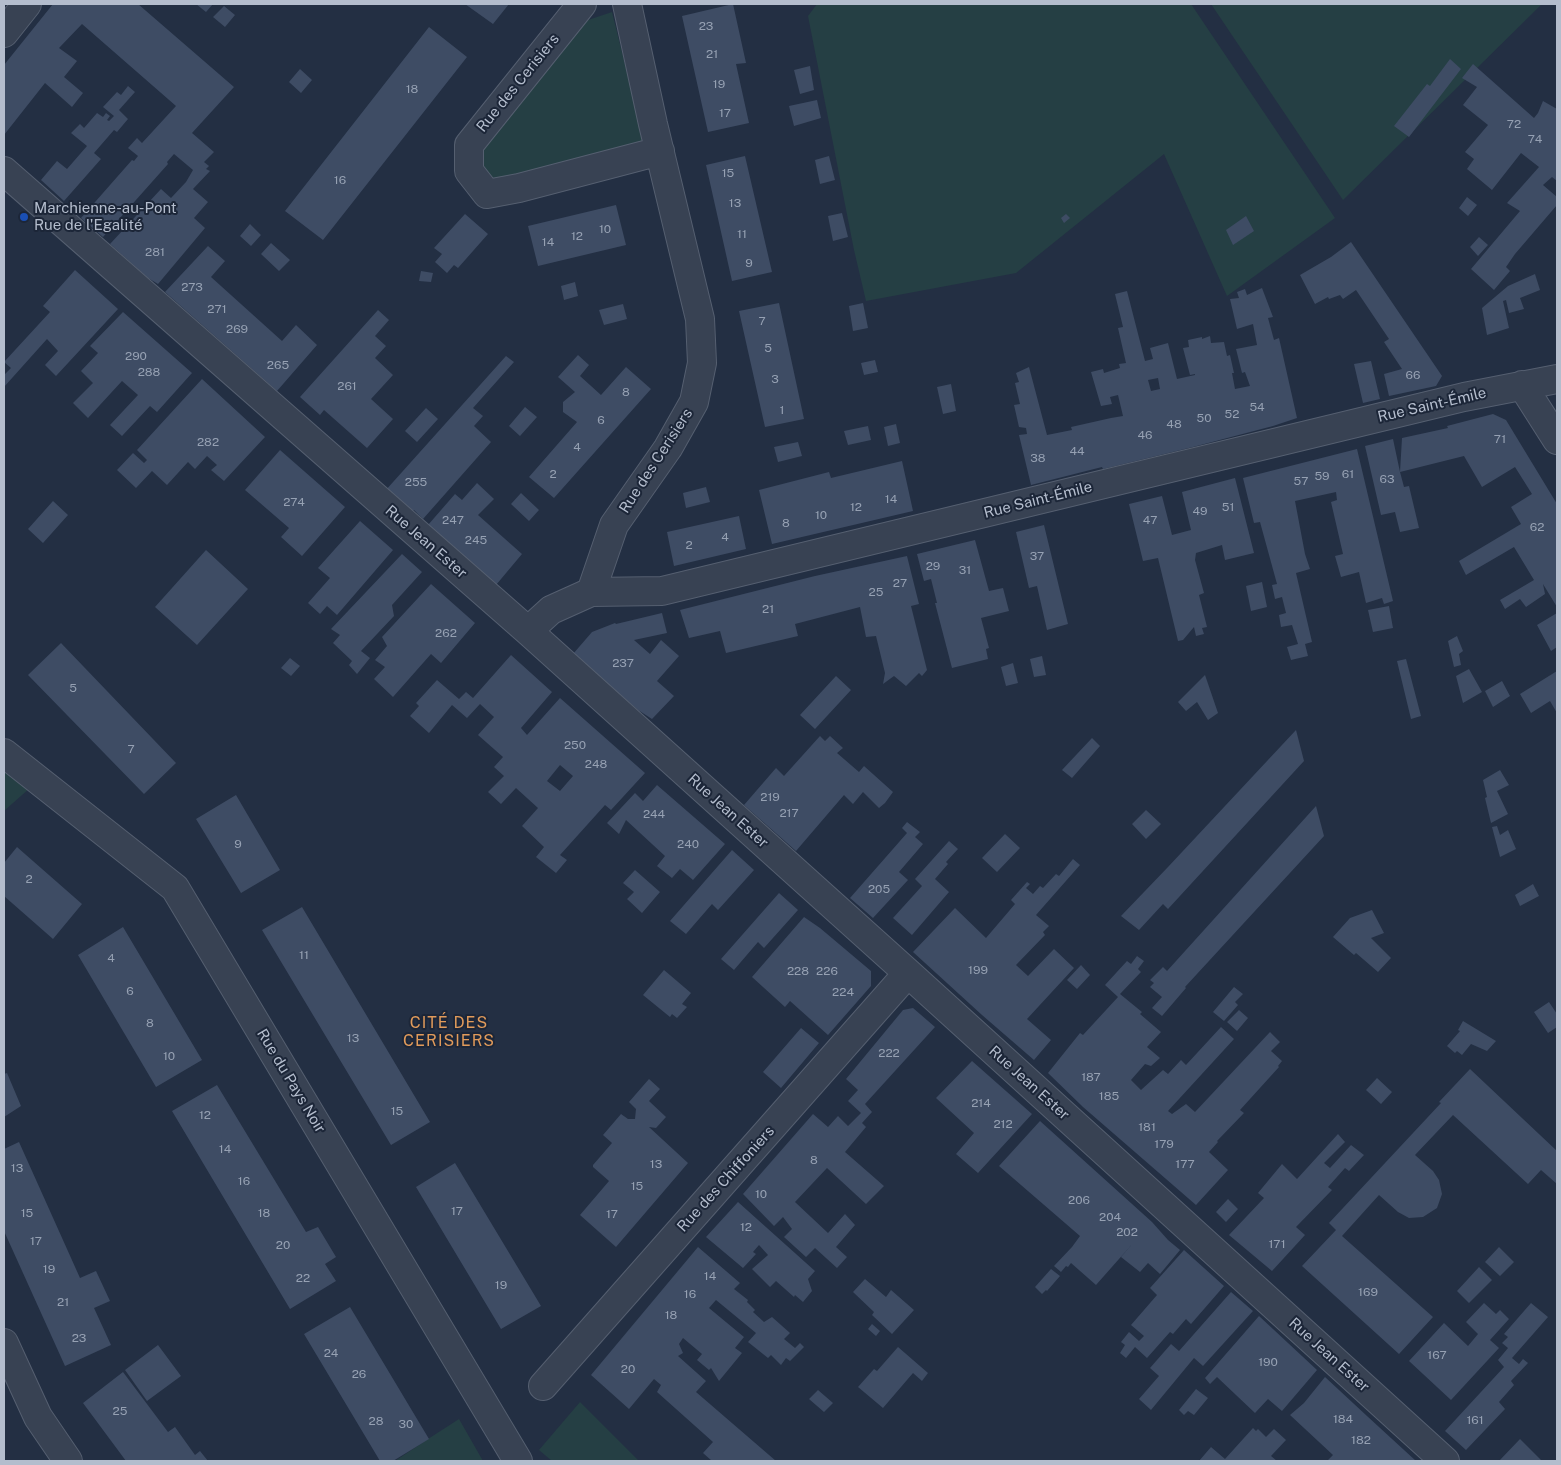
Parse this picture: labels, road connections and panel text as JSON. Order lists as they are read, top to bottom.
{
  "streets": {
    "street": [
      "Rue des Cerisiers",
      "Rue Saint-Émile",
      "Rue Jean Ester",
      "Rue du Pays Noir",
      "Rue des Chiffoniers"
    ]
  },
  "crossings": [
    ["Rue des Cerisiers", "Rue Saint-Émile"],
    ["Rue Saint-Émile", "Rue Jean Ester"],
    ["Rue Jean Ester", "Rue des Chiffoniers"]
  ],
  "districts": ["CITÉ DES CERISIERS"],
  "places": ["Marchienne-au-Pont Rue de l'Egalité"],
  "house_numbers": [
    "23",
    "21",
    "19",
    "18",
    "17",
    "72",
    "74",
    "15",
    "16",
    "13",
    "10",
    "11",
    "12",
    "14",
    "281",
    "9",
    "273",
    "271",
    "7",
    "269",
    "5",
    "290",
    "265",
    "288",
    "66",
    "3",
    "261",
    "8",
    "54",
    "1",
    "52",
    "50",
    "6",
    "48",
    "46",
    "71",
    "282",
    "4",
    "44",
    "38",
    "2",
    "61",
    "59",
    "63",
    "57",
    "255",
    "14",
    "274",
    "12",
    "51",
    "49",
    "10",
    "247",
    "47",
    "8",
    "62",
    "4",
    "245",
    "2",
    "37",
    "29",
    "31",
    "27",
    "25",
    "21",
    "262",
    "237",
    "5",
    "250",
    "7",
    "248",
    "219",
    "217",
    "244",
    "9",
    "240",
    "2",
    "205",
    "11",
    "4",
    "199",
    "228",
    "226",
    "6",
    "224",
    "8",
    "13",
    "222",
    "10",
    "187",
    "185",
    "214",
    "15",
    "12",
    "212",
    "181",
    "179",
    "14",
    "8",
    "13",
    "177",
    "13",
    "16",
    "15",
    "10",
    "206",
    "17",
    "15",
    "18",
    "17",
    "204",
    "12",
    "202",
    "17",
    "171",
    "20",
    "19",
    "14",
    "22",
    "19",
    "169",
    "16",
    "21",
    "18",
    "23",
    "24",
    "167",
    "190",
    "20",
    "26",
    "25",
    "184",
    "161",
    "28",
    "30",
    "182"
  ]
}
